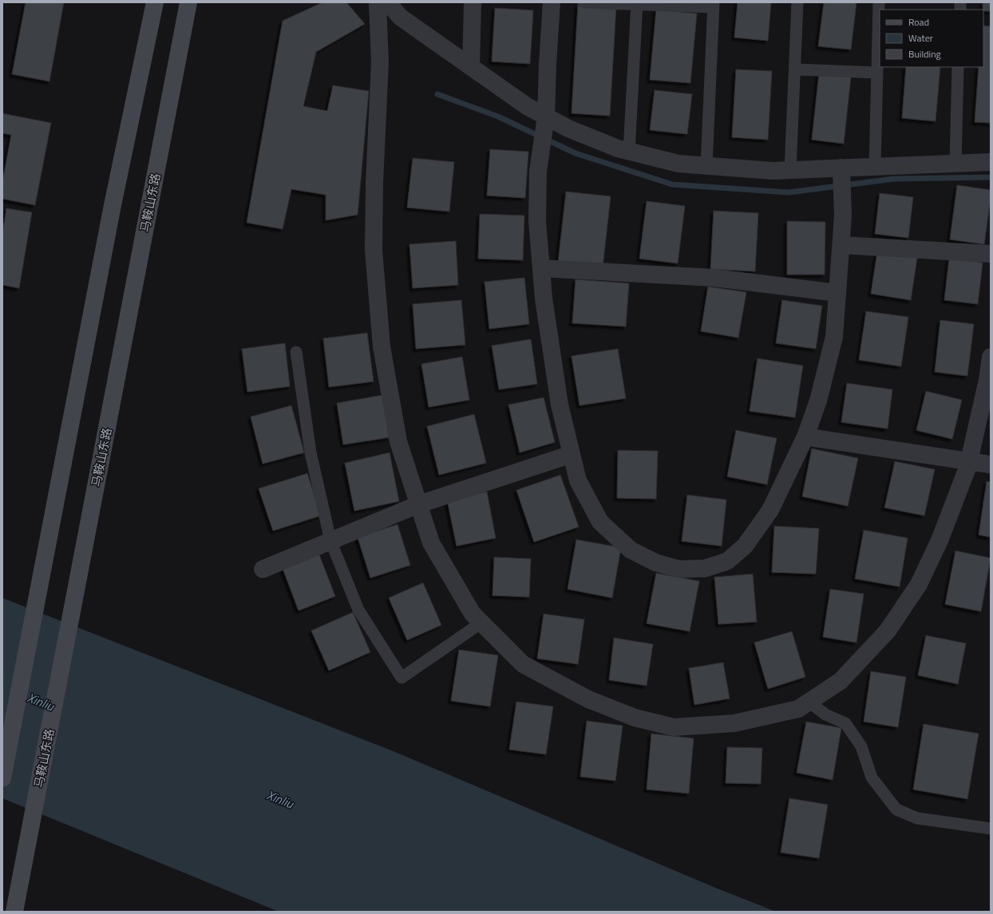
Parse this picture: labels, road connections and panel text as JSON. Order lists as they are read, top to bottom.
{
  "streets": {
    "main road": ["马鞍山东路"]
  },
  "water": ["Xinliu"],
  "legend": ["Road", "Water", "Building"]
}
